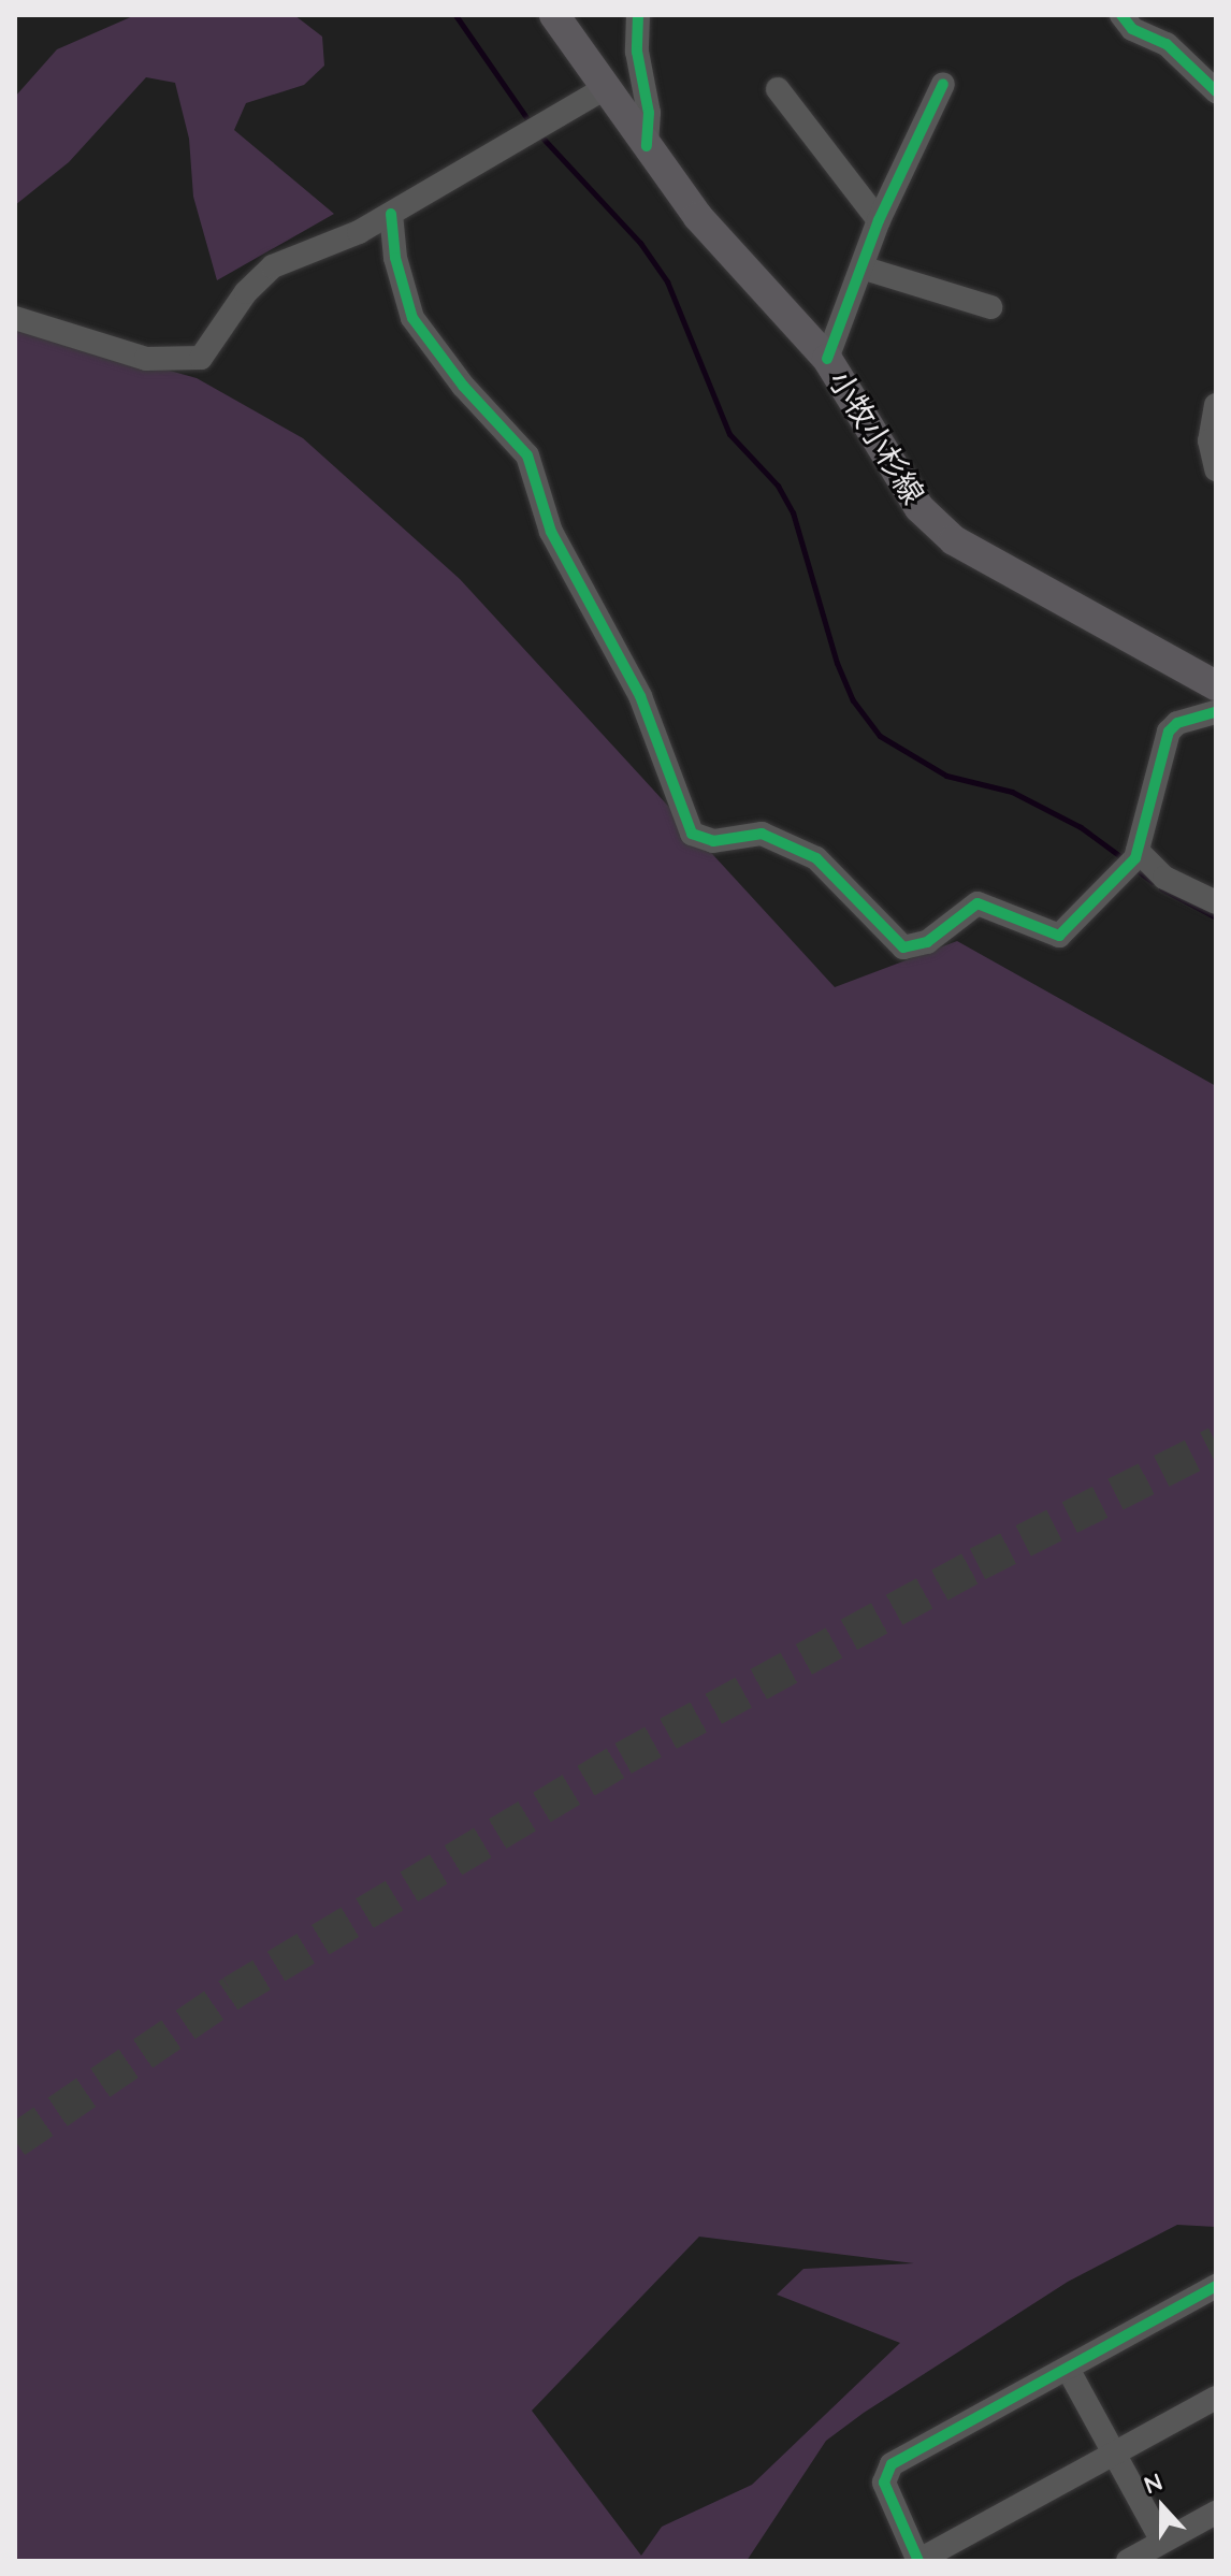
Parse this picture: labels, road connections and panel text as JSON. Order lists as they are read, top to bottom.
{
  "streets": {
    "main road": ["小牧小杉線"]
  },
  "north": "top"
}
